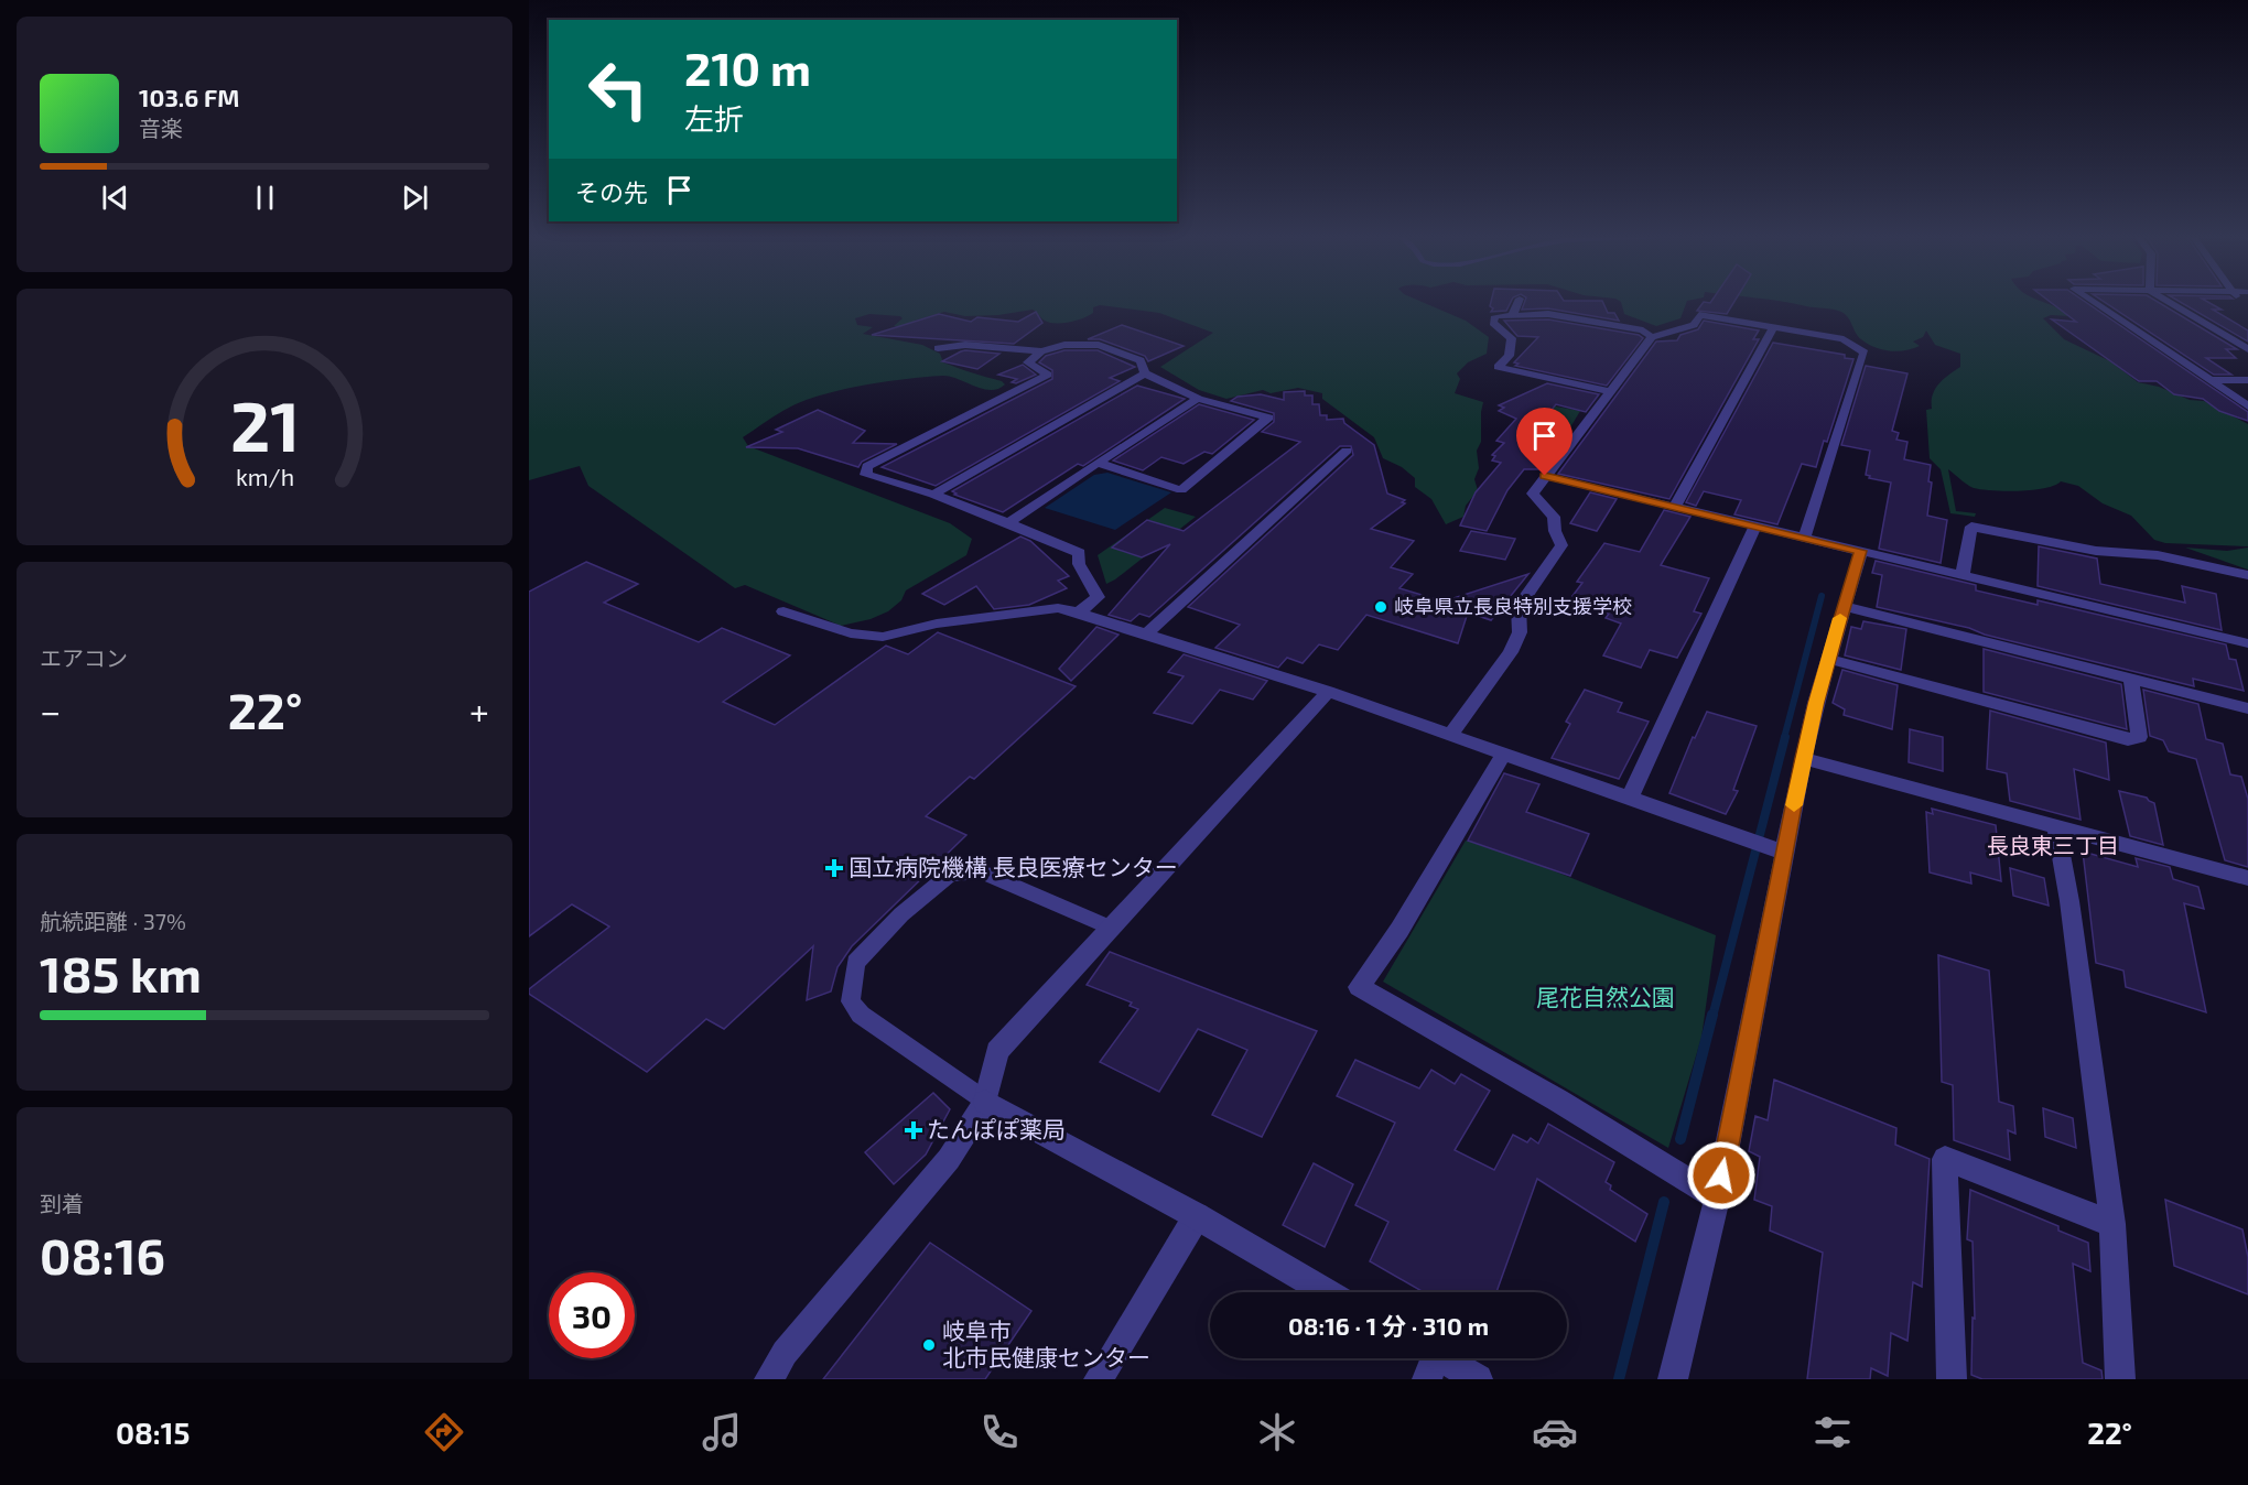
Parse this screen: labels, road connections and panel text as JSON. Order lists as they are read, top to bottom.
{
  "districts": ["長良東三丁目"],
  "parks": ["尾花自然公園"],
  "places": {
    "other": ["岐阜県立長良特別支援学校", "岐阜市 北市民健康センター"],
    "health": ["国立病院機構 長良医療センター", "たんぽぽ薬局"]
  },
  "page": {
    "turn": ["210 m", "左折"],
    "song": ["103.6 FM", "音楽"],
    "then": "その先",
    "tile": [
      "エアコン",
      ["航続距離 · 37%", "185 km"],
      ["到着", "08:16"]
    ],
    "heat": ["−", "22°", "+"],
    "limit": "30",
    "trip": "08:16 · 1 分 · 310 m",
    "tabs": ["08:15", "22°"],
    "gauge": ["21", "km/h"]
  }
}
